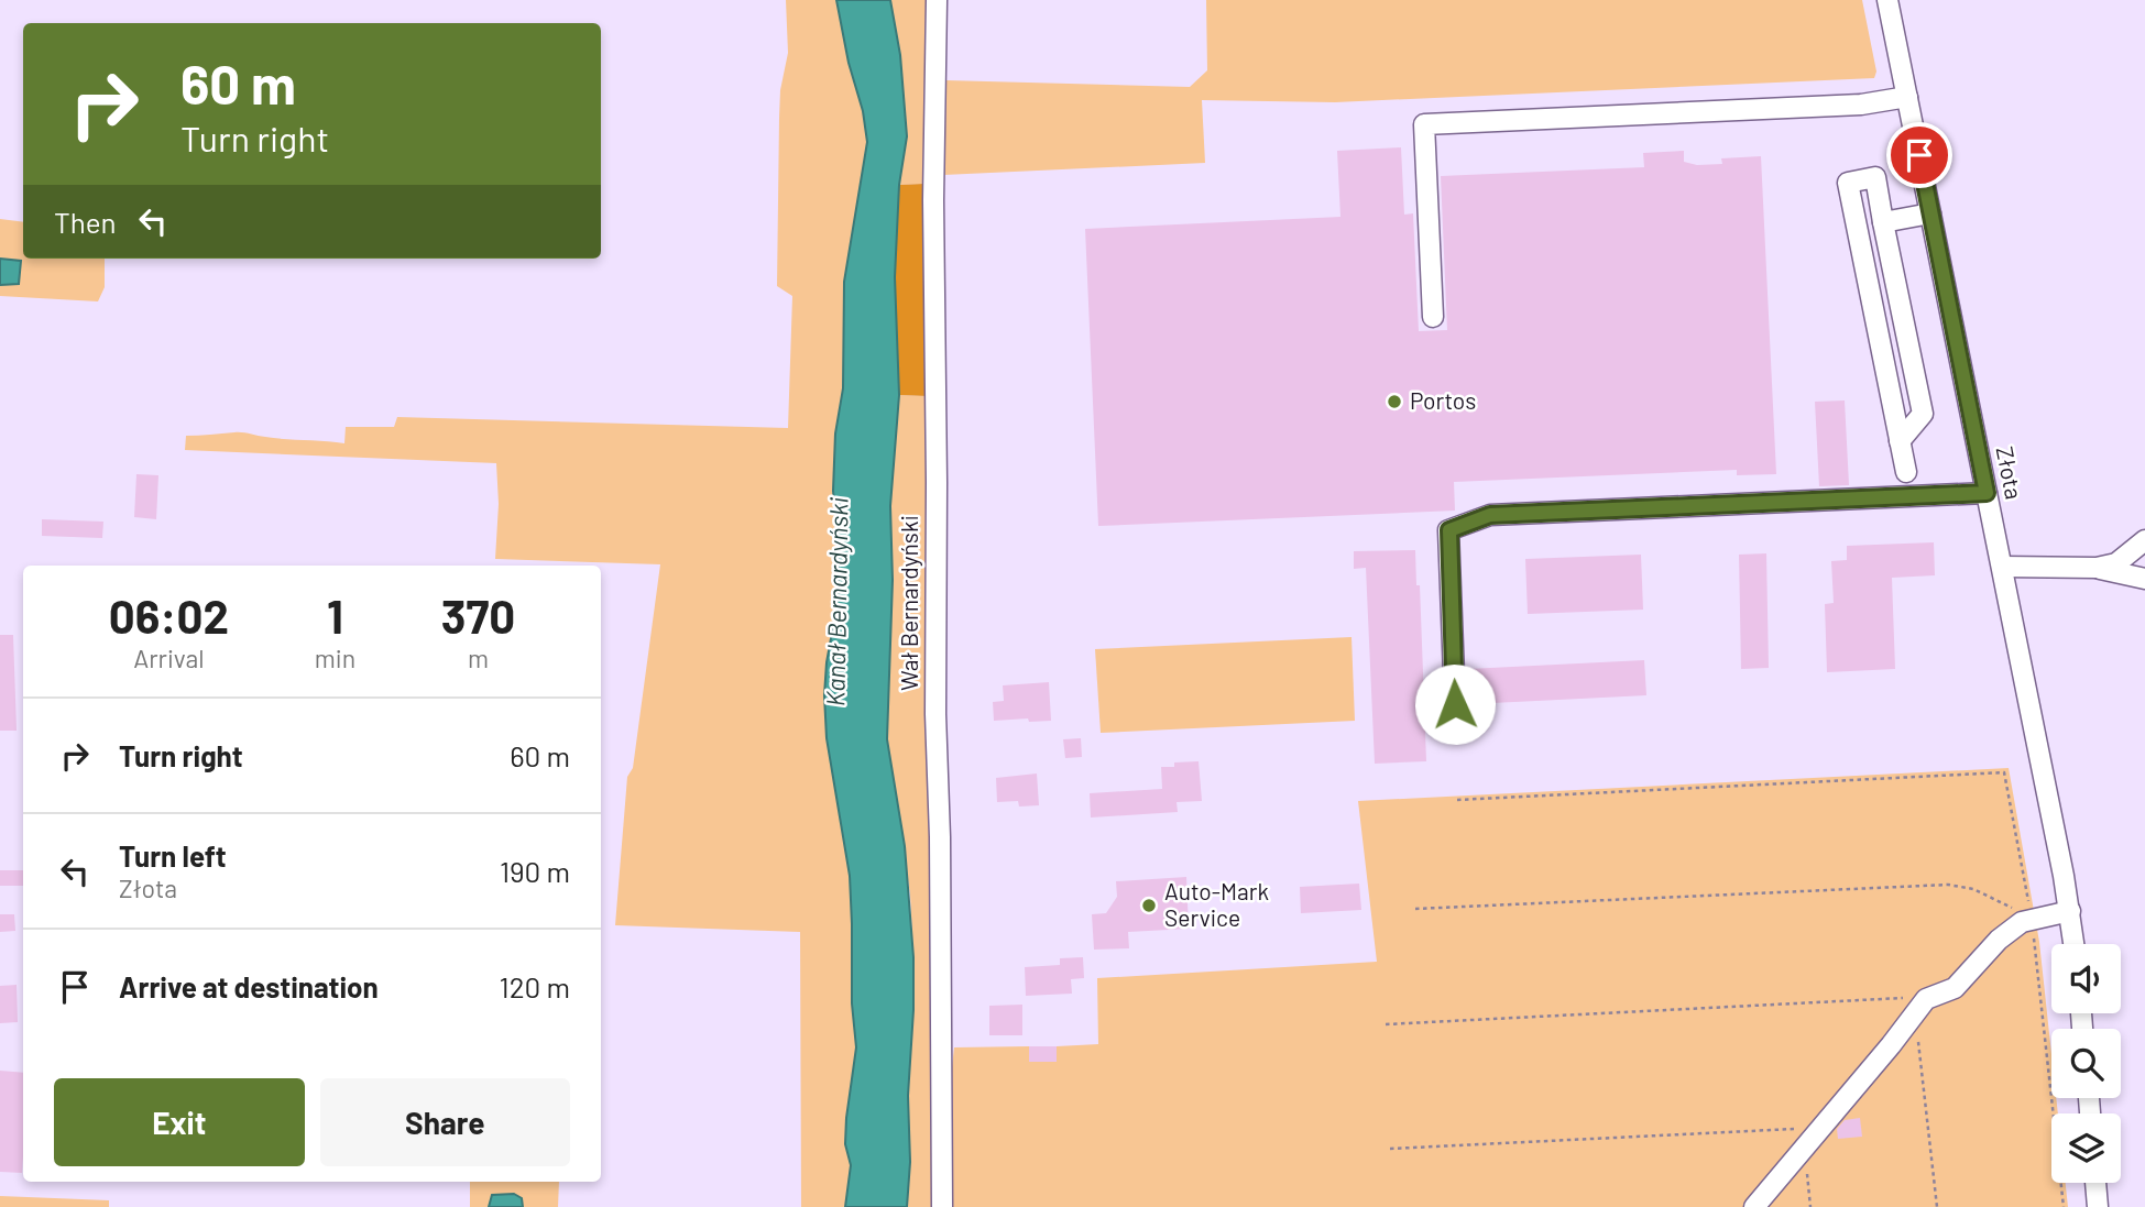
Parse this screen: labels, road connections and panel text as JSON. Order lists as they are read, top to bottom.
{
  "streets": {
    "street": ["Złota", "Wał Bernardyński"]
  },
  "water": ["Kanał Bernardyński"],
  "places": ["Portos", "Auto-Mark Service"],
  "page": {
    "turn": ["60 m", "Turn right"],
    "then": "Then",
    "eta": [
      "06:02",
      "Arrival",
      "1",
      "min",
      "370",
      "m"
    ],
    "list": [
      {
        "name": "Turn right",
        "value": "60 m"
      },
      {
        "name": "Turn left",
        "note": "Złota",
        "value": "190 m"
      },
      {
        "name": "Arrive at destination",
        "value": "120 m"
      }
    ],
    "buttons": ["Exit", "Share"]
  }
}
